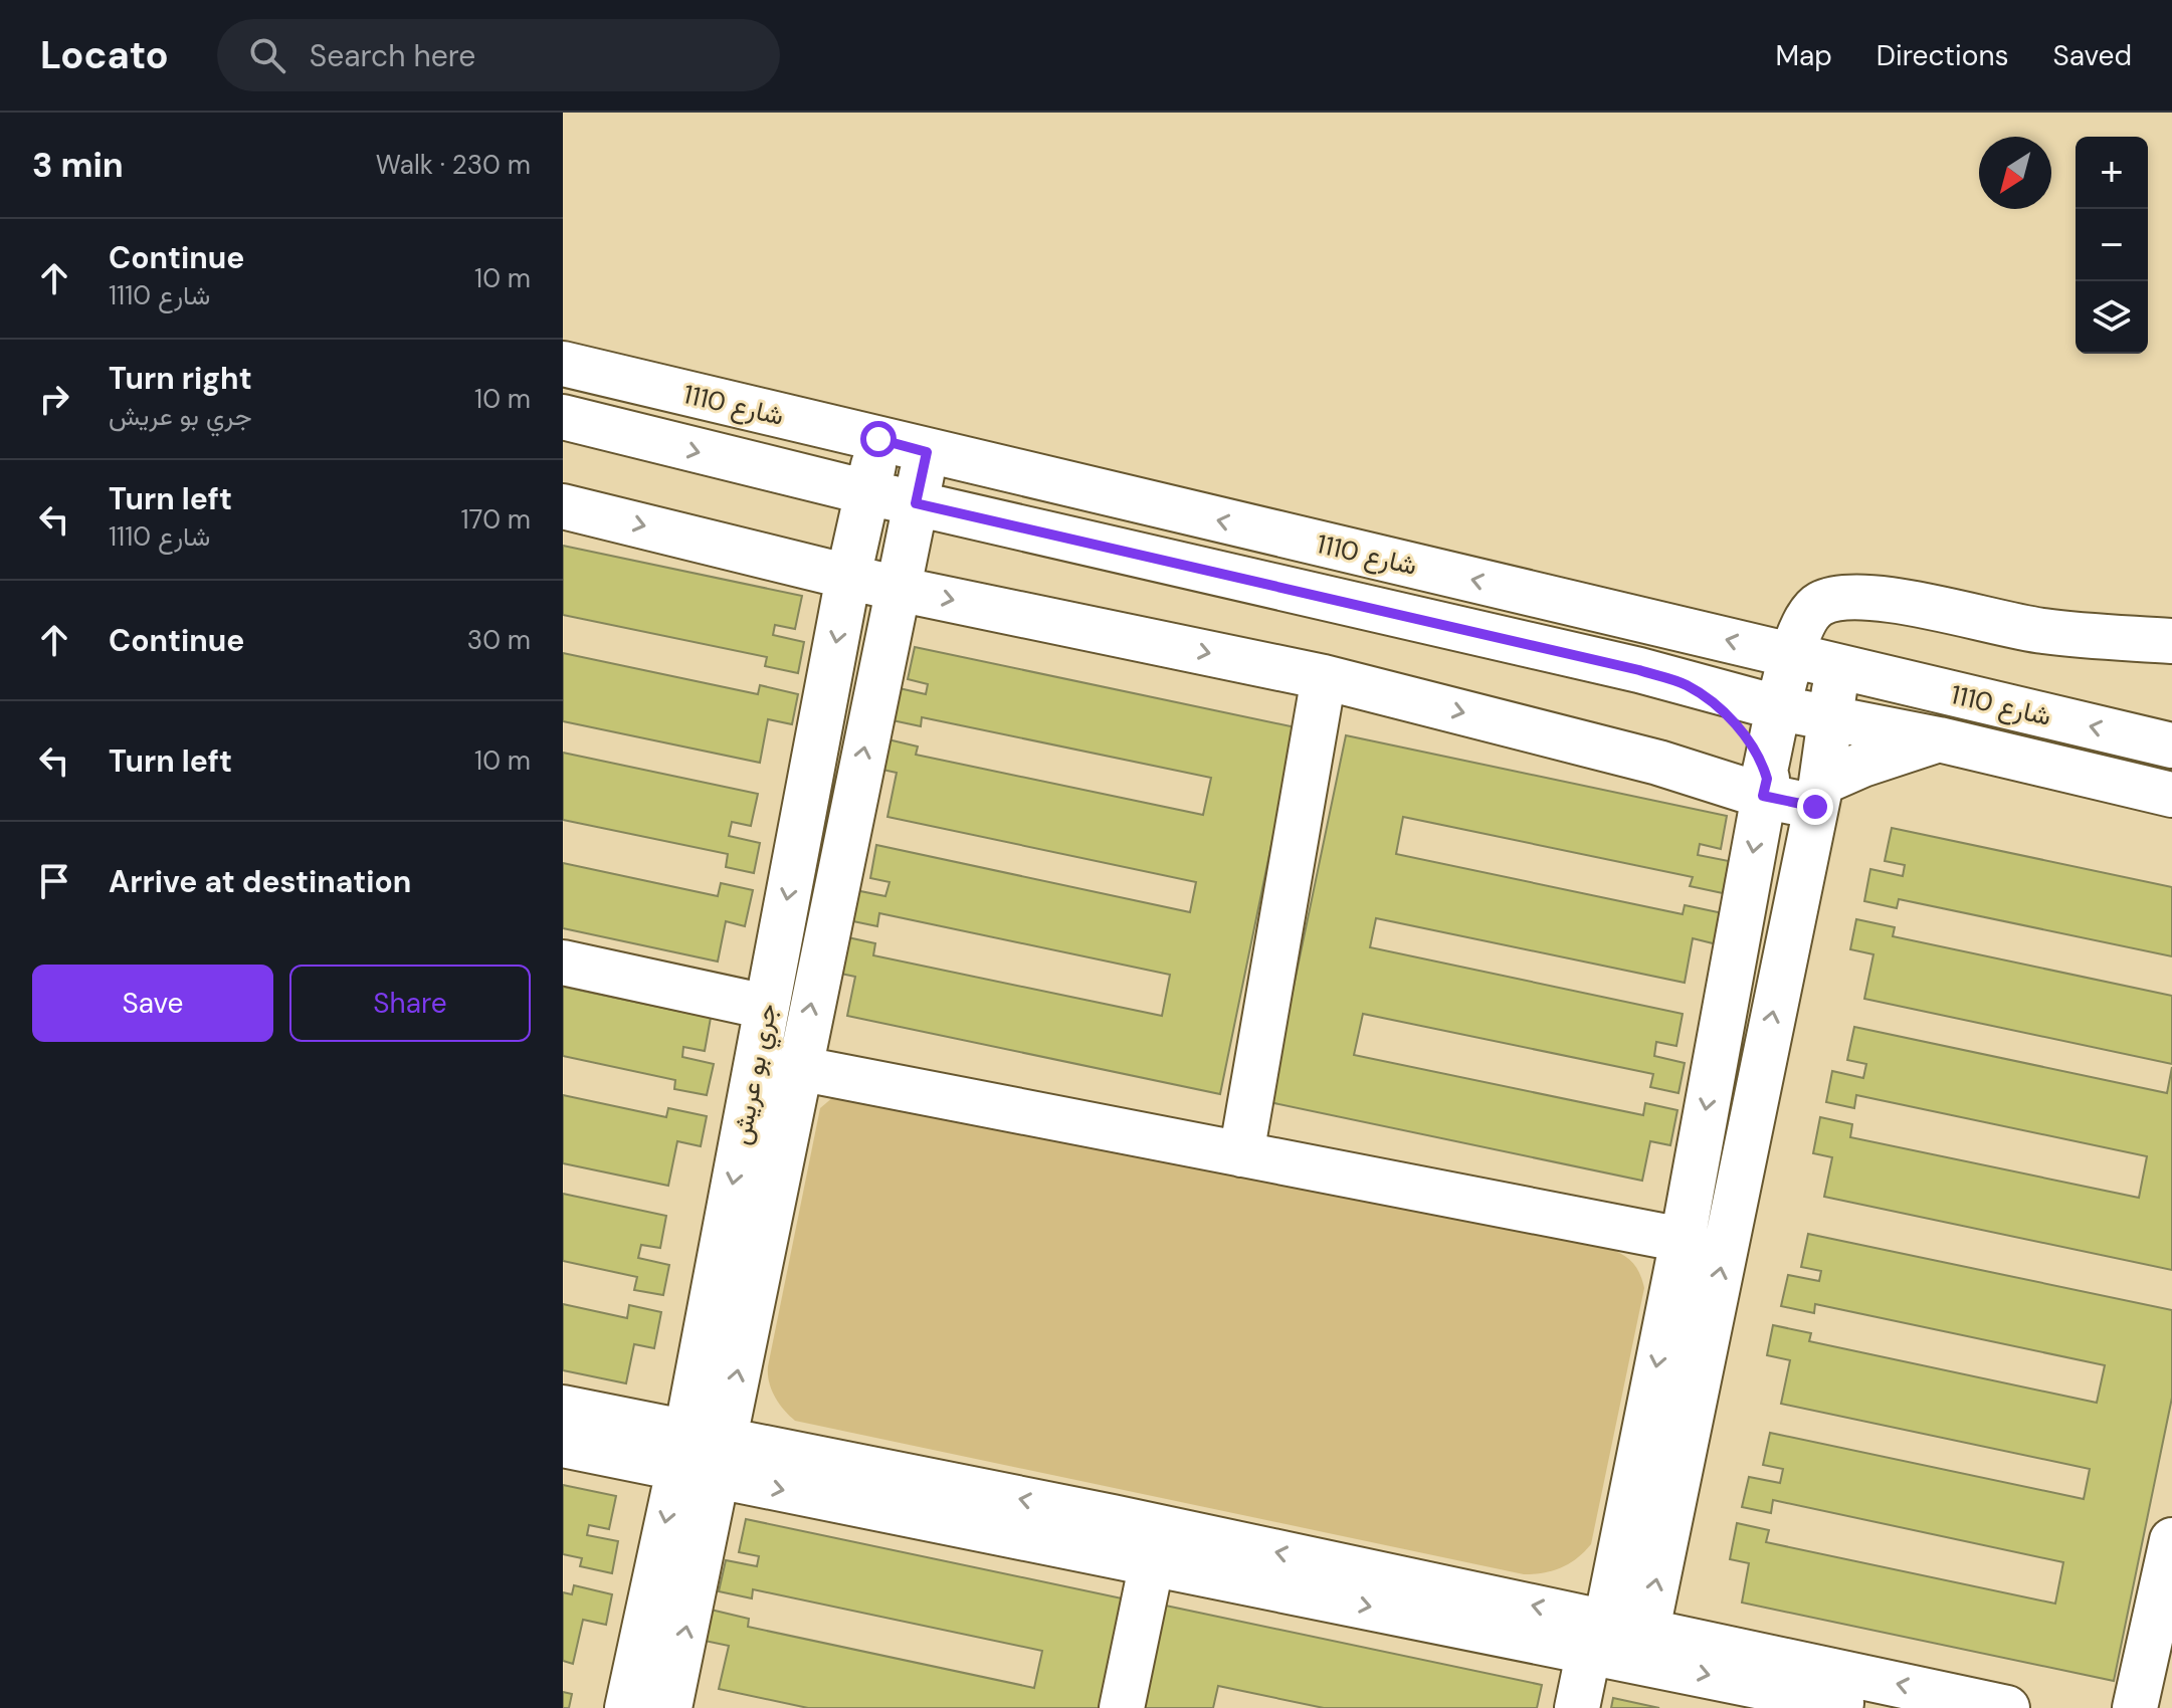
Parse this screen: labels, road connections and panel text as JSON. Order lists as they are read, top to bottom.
{
  "streets": {
    "street": ["شارع 1110", "جري بو عريش"]
  },
  "crossings": [
    ["شارع 1110", "جري بو عريش"]
  ],
  "north": "bottom left",
  "page": {
    "header": "Locato",
    "search": "Search here",
    "nav": ["Map", "Directions", "Saved"],
    "heading": ["3 min", "Walk · 230 m"],
    "map_buttons": ["+", "−"],
    "list": [
      ["Continue", "شارع 1110", "10 m"],
      ["Turn right", "جري بو عريش", "10 m"],
      ["Turn left", "شارع 1110", "170 m"],
      ["Continue", "30 m"],
      ["Turn left", "10 m"],
      "Arrive at destination"
    ],
    "buttons": ["Save", "Share"]
  }
}
